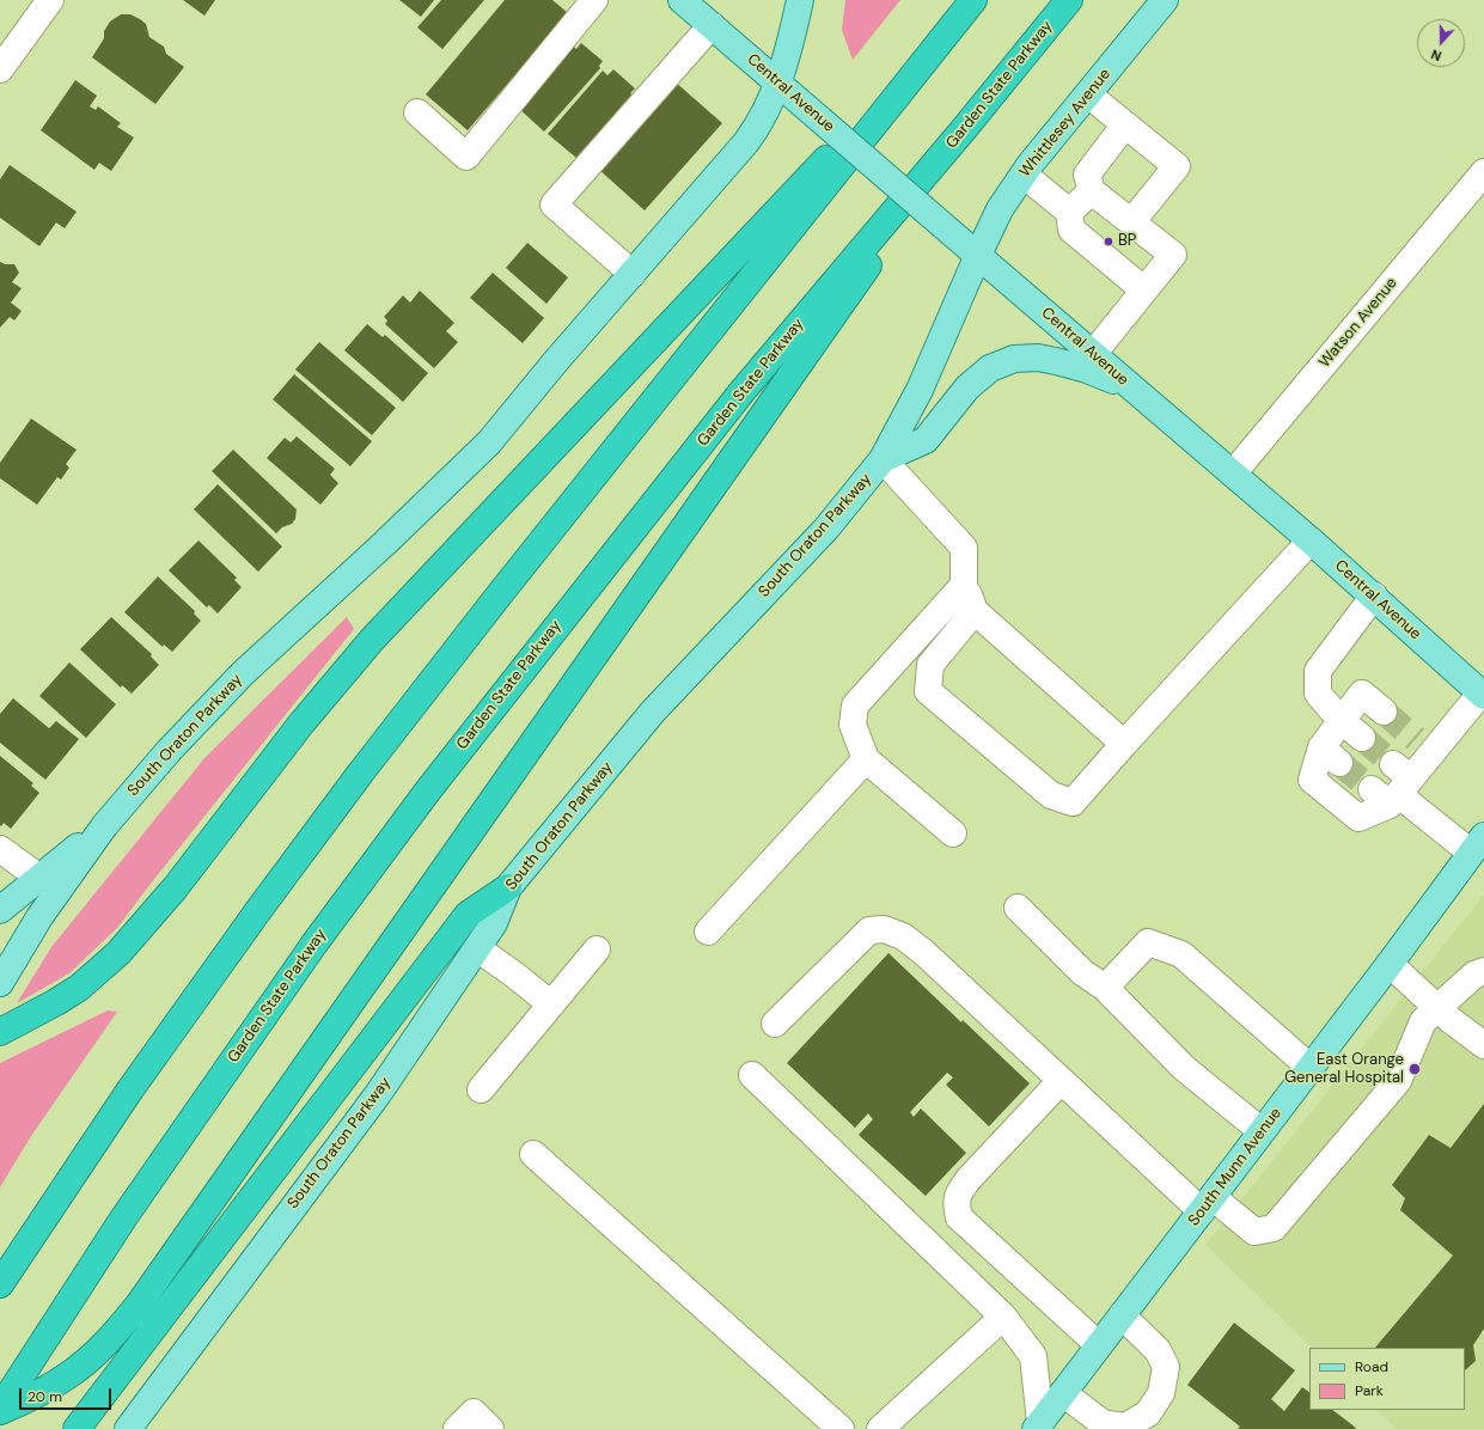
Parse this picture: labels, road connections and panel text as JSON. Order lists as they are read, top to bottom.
{
  "streets": {
    "highway": ["Garden State Parkway"],
    "main road": [
      "Central Avenue",
      "Whittlesey Avenue",
      "South Oraton Parkway",
      "South Munn Avenue"
    ],
    "street": ["Watson Avenue"]
  },
  "crossings": [
    ["Central Avenue", "Whittlesey Avenue"],
    ["Central Avenue", "Watson Avenue"],
    ["Central Avenue", "South Oraton Parkway"],
    ["Whittlesey Avenue", "South Oraton Parkway"]
  ],
  "places": ["BP", "East Orange General Hospital"],
  "legend": ["Road", "Park"],
  "scale_bar": "20 m",
  "north": "bottom"
}
